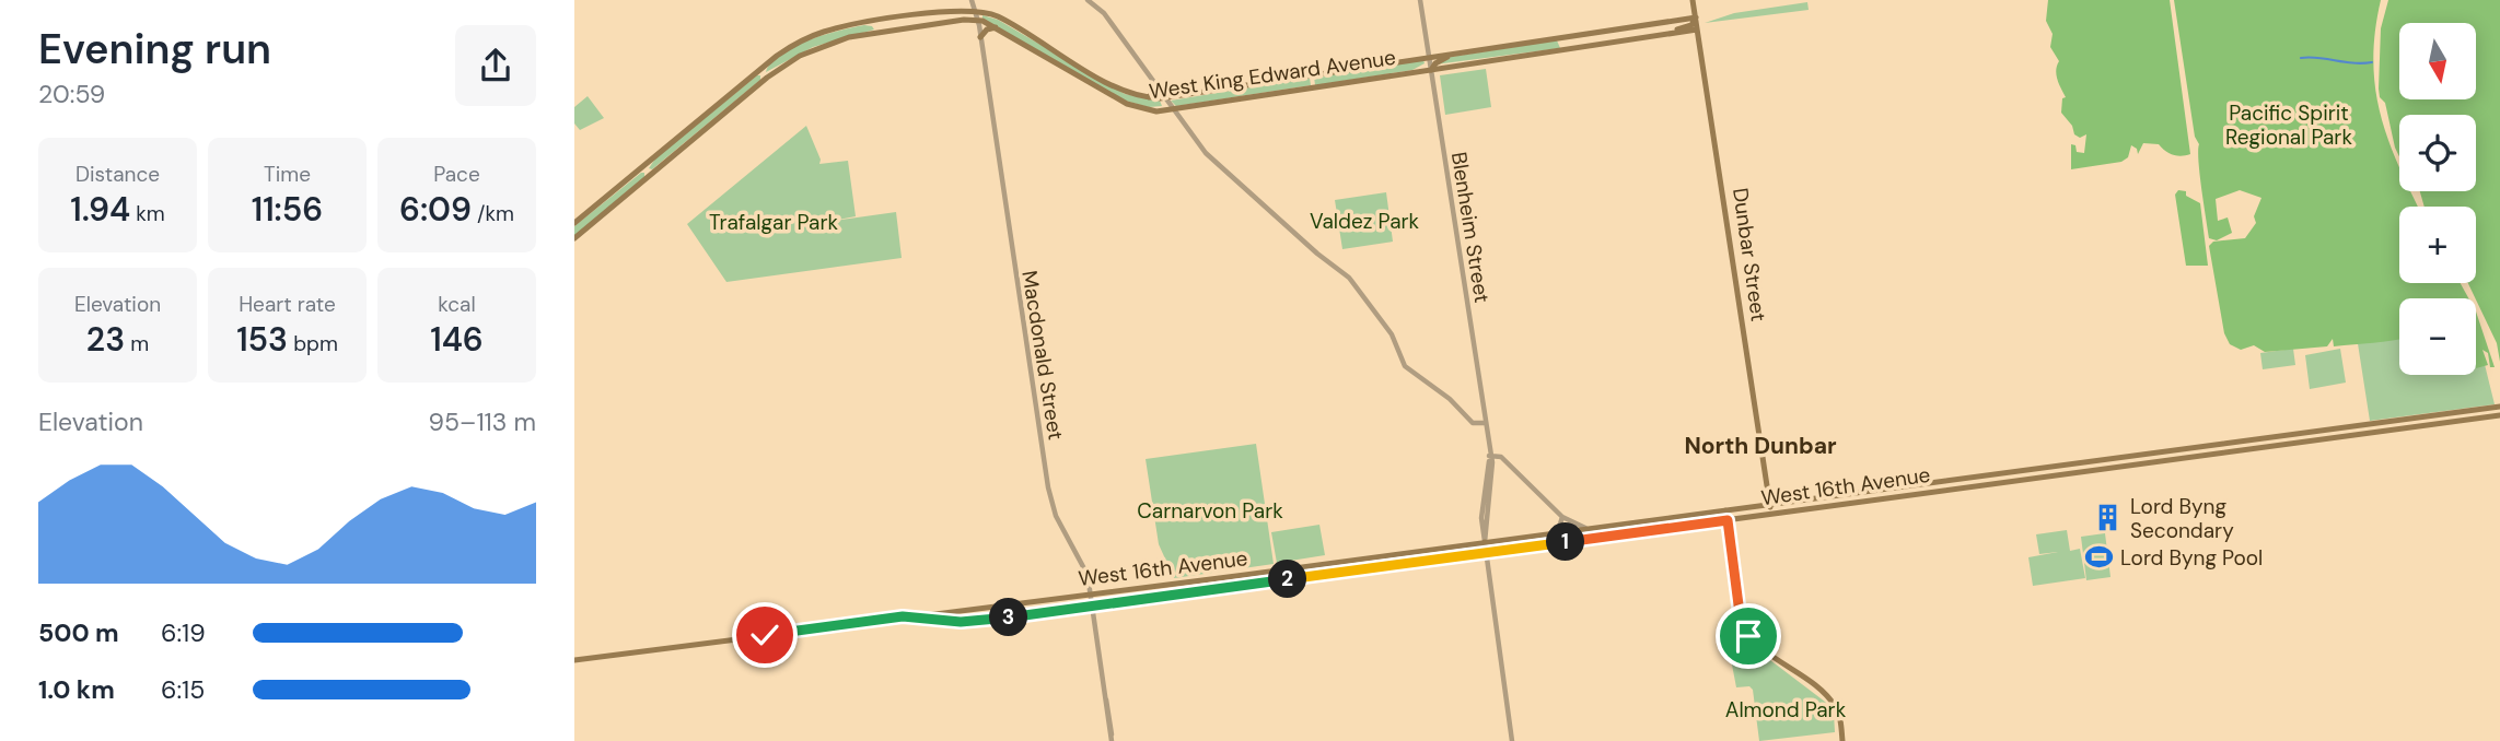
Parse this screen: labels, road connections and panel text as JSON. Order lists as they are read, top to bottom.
{
  "streets": {
    "main road": ["West King Edward Avenue", "Dunbar Street", "West 16th Avenue"],
    "street": ["Blenheim Street", "Macdonald Street"]
  },
  "crossings": [
    ["West King Edward Avenue", "Blenheim Street"],
    ["West King Edward Avenue", "Dunbar Street"],
    ["West King Edward Avenue", "Macdonald Street"],
    ["Blenheim Street", "West 16th Avenue"],
    ["Dunbar Street", "West 16th Avenue"],
    ["Macdonald Street", "West 16th Avenue"]
  ],
  "districts": ["North Dunbar"],
  "parks": [
    "Pacific Spirit Regional Park",
    "Valdez Park",
    "Trafalgar Park",
    "Carnarvon Park",
    "Almond Park"
  ],
  "places": {
    "building": ["Lord Byng Secondary"],
    "sports": ["Lord Byng Pool"]
  },
  "north": "bottom",
  "page": {
    "heading": ["Evening run", "20:59"],
    "map_buttons": ["+", "−"],
    "stats": [
      ["Distance", "1.94 km"],
      ["Time", "11:56"],
      ["Pace", "6:09 /km"],
      ["Elevation", "23 m"],
      ["Heart rate", "153 bpm"],
      ["kcal", "146"]
    ],
    "chart": ["Elevation", "95–113 m"],
    "pins": ["1", "2", "3"],
    "list": [
      {
        "name": "500 m",
        "note": "6:19"
      },
      {
        "name": "1.0 km",
        "note": "6:15"
      }
    ]
  }
}
